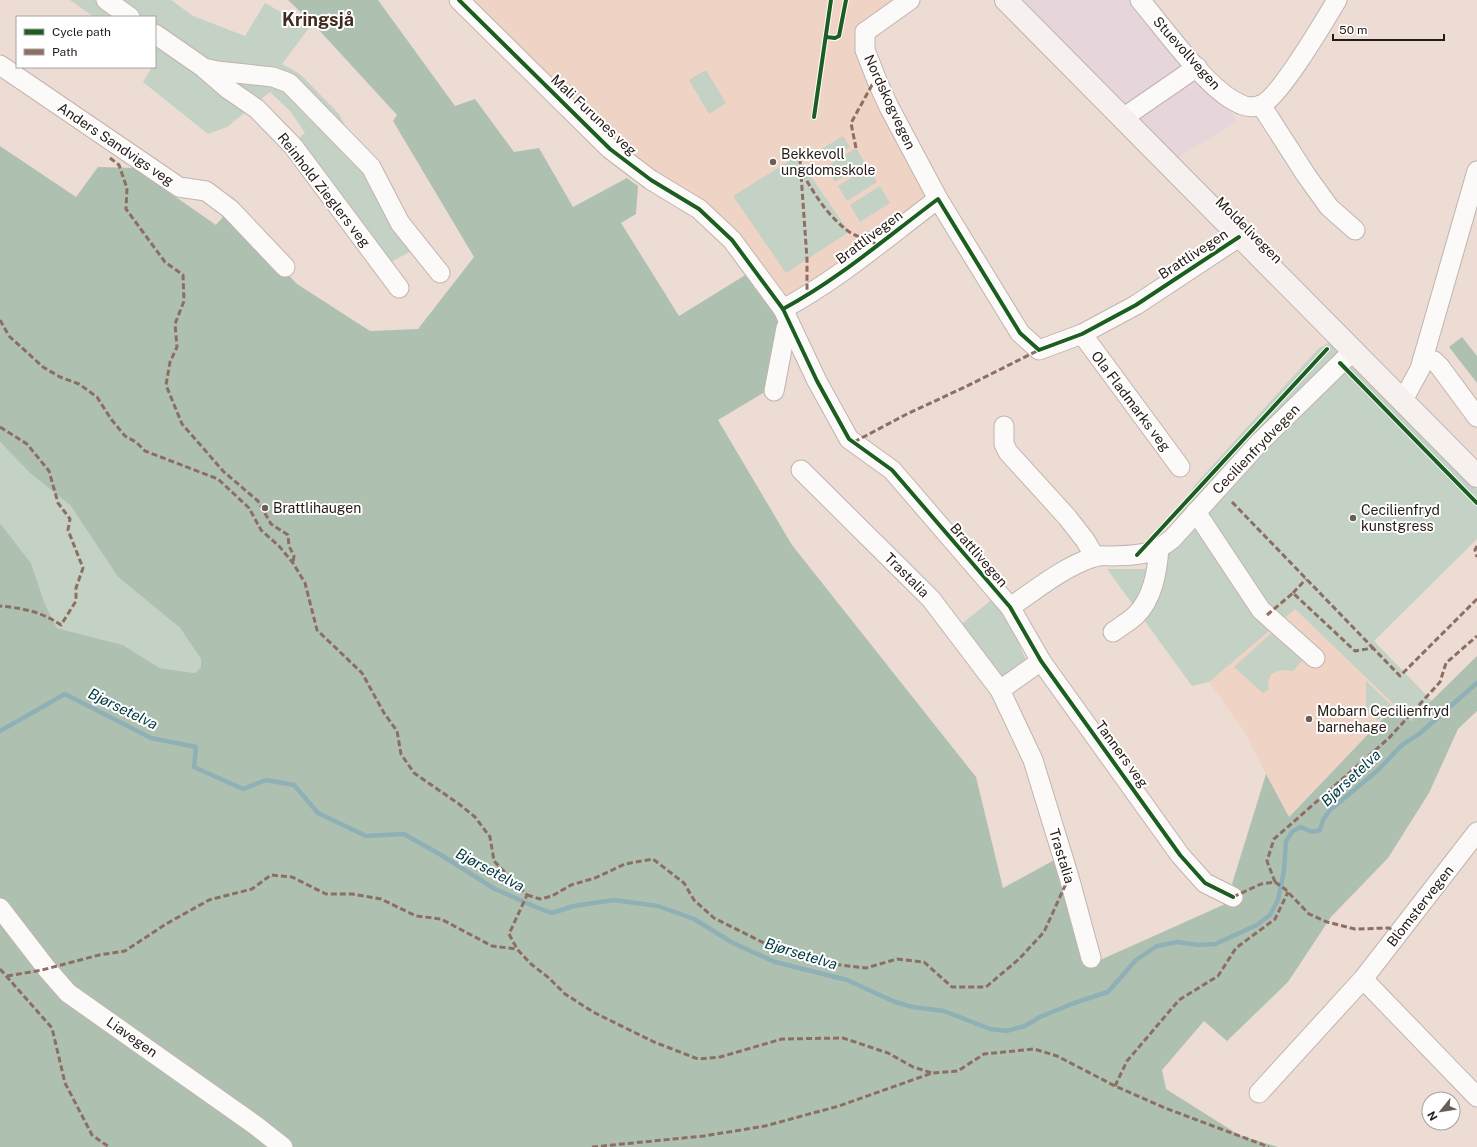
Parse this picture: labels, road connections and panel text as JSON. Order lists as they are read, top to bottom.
{
  "streets": {
    "main road": ["Moldelivegen"],
    "street": [
      "Stuevollvegen",
      "Nordskogvegen",
      "Mali Furunes veg",
      "Anders Sandvigs veg",
      "Reinhold Zieglers veg",
      "Brattlivegen",
      "Ola Fladmarks veg",
      "Cecilienfrydvegen",
      "Trastalia",
      "Tanners veg",
      "Blomstervegen",
      "Liavegen"
    ]
  },
  "crossings": [
    ["Nordskogvegen", "Brattlivegen"],
    ["Mali Furunes veg", "Brattlivegen"],
    ["Moldelivegen", "Brattlivegen"],
    ["Moldelivegen", "Cecilienfrydvegen"],
    ["Brattlivegen", "Ola Fladmarks veg"],
    ["Brattlivegen", "Cecilienfrydvegen"],
    ["Brattlivegen", "Tanners veg"],
    ["Cecilienfrydvegen", "Tanners veg"]
  ],
  "districts": ["Kringsjå"],
  "water": ["Bjørsetelva"],
  "places": [
    "Bekkevoll ungdomsskole",
    "Brattlihaugen",
    "Cecilienfryd kunstgress",
    "Mobarn Cecilienfryd barnehage"
  ],
  "legend": ["Cycle path", "Path"],
  "scale_bar": "50 m",
  "north": "bottom left"
}
